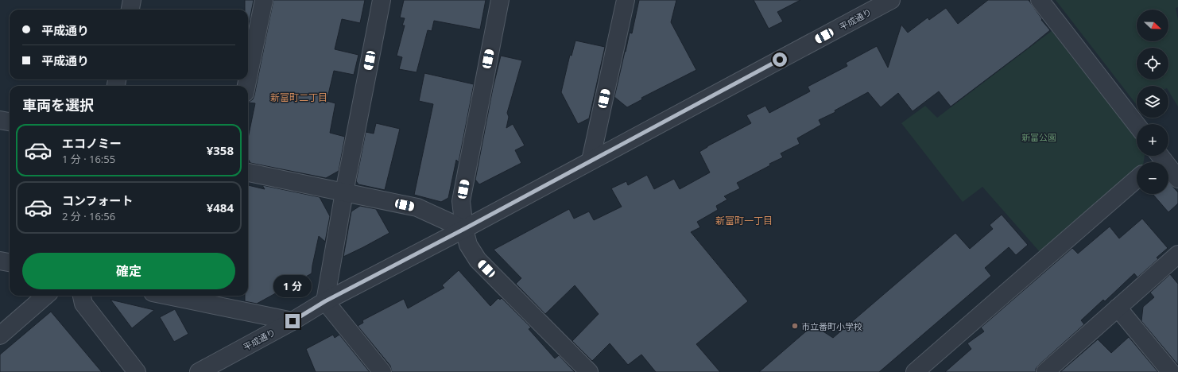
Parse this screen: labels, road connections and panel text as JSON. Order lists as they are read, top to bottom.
{
  "streets": {
    "street": ["平成通り"]
  },
  "districts": ["新富町二丁目", "新富町一丁目"],
  "parks": ["新富公園"],
  "places": ["市立番町小学校"],
  "north": "right",
  "page": {
    "map_buttons": ["+", "−"],
    "banner": ["平成通り", "平成通り"],
    "heading": "車両を選択",
    "list": [
      {
        "name": "エコノミー",
        "note": "1 分 · 16:55",
        "value": "¥358"
      },
      {
        "name": "コンフォート",
        "note": "2 分 · 16:56",
        "value": "¥484"
      }
    ],
    "buttons": "確定",
    "bubble": "1 分"
  }
}
